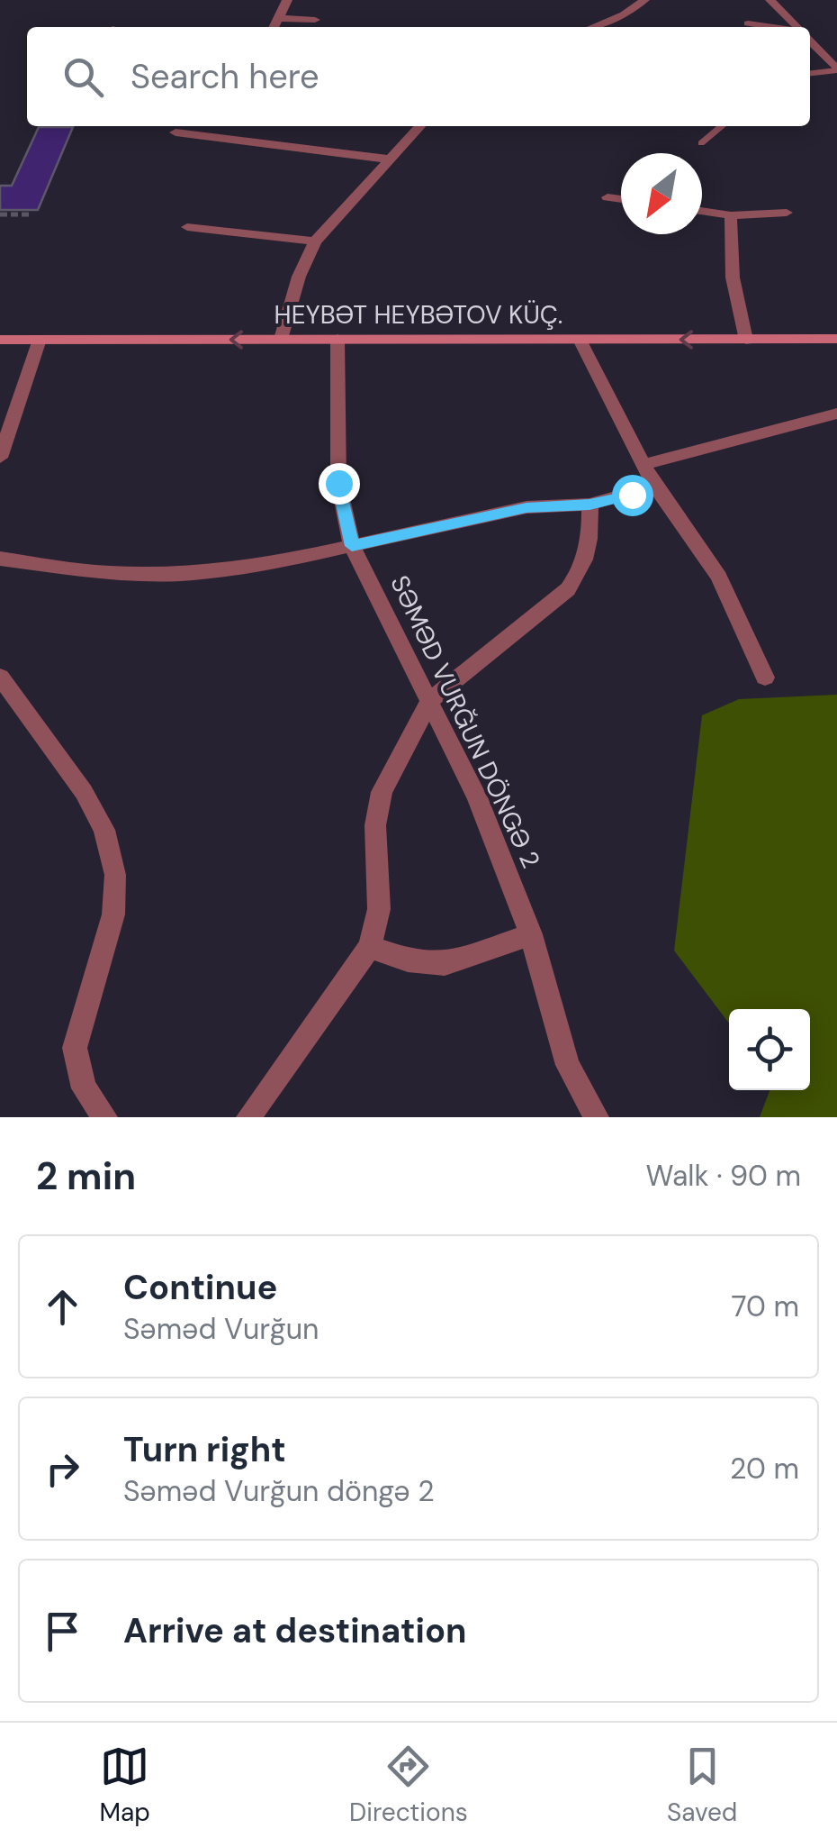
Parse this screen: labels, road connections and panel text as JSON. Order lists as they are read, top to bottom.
{
  "streets": {
    "main road": ["HEYBƏT HEYBƏTOV KÜÇ."],
    "street": ["SƏMƏD VURĞUN DÖNGƏ 2"]
  },
  "crossings": [
    ["HEYBƏT HEYBƏTOV KÜÇ.", "SƏMƏD VURĞUN DÖNGƏ 2"]
  ],
  "one_way": ["HEYBƏT HEYBƏTOV KÜÇ."],
  "north": "bottom left",
  "page": {
    "search": "Search here",
    "heading": ["2 min", "Walk · 90 m"],
    "list": [
      ["Continue", "Səməd Vurğun", "70 m"],
      ["Turn right", "Səməd Vurğun döngə 2", "20 m"],
      "Arrive at destination"
    ],
    "nav": ["Map", "Directions", "Saved"]
  }
}
